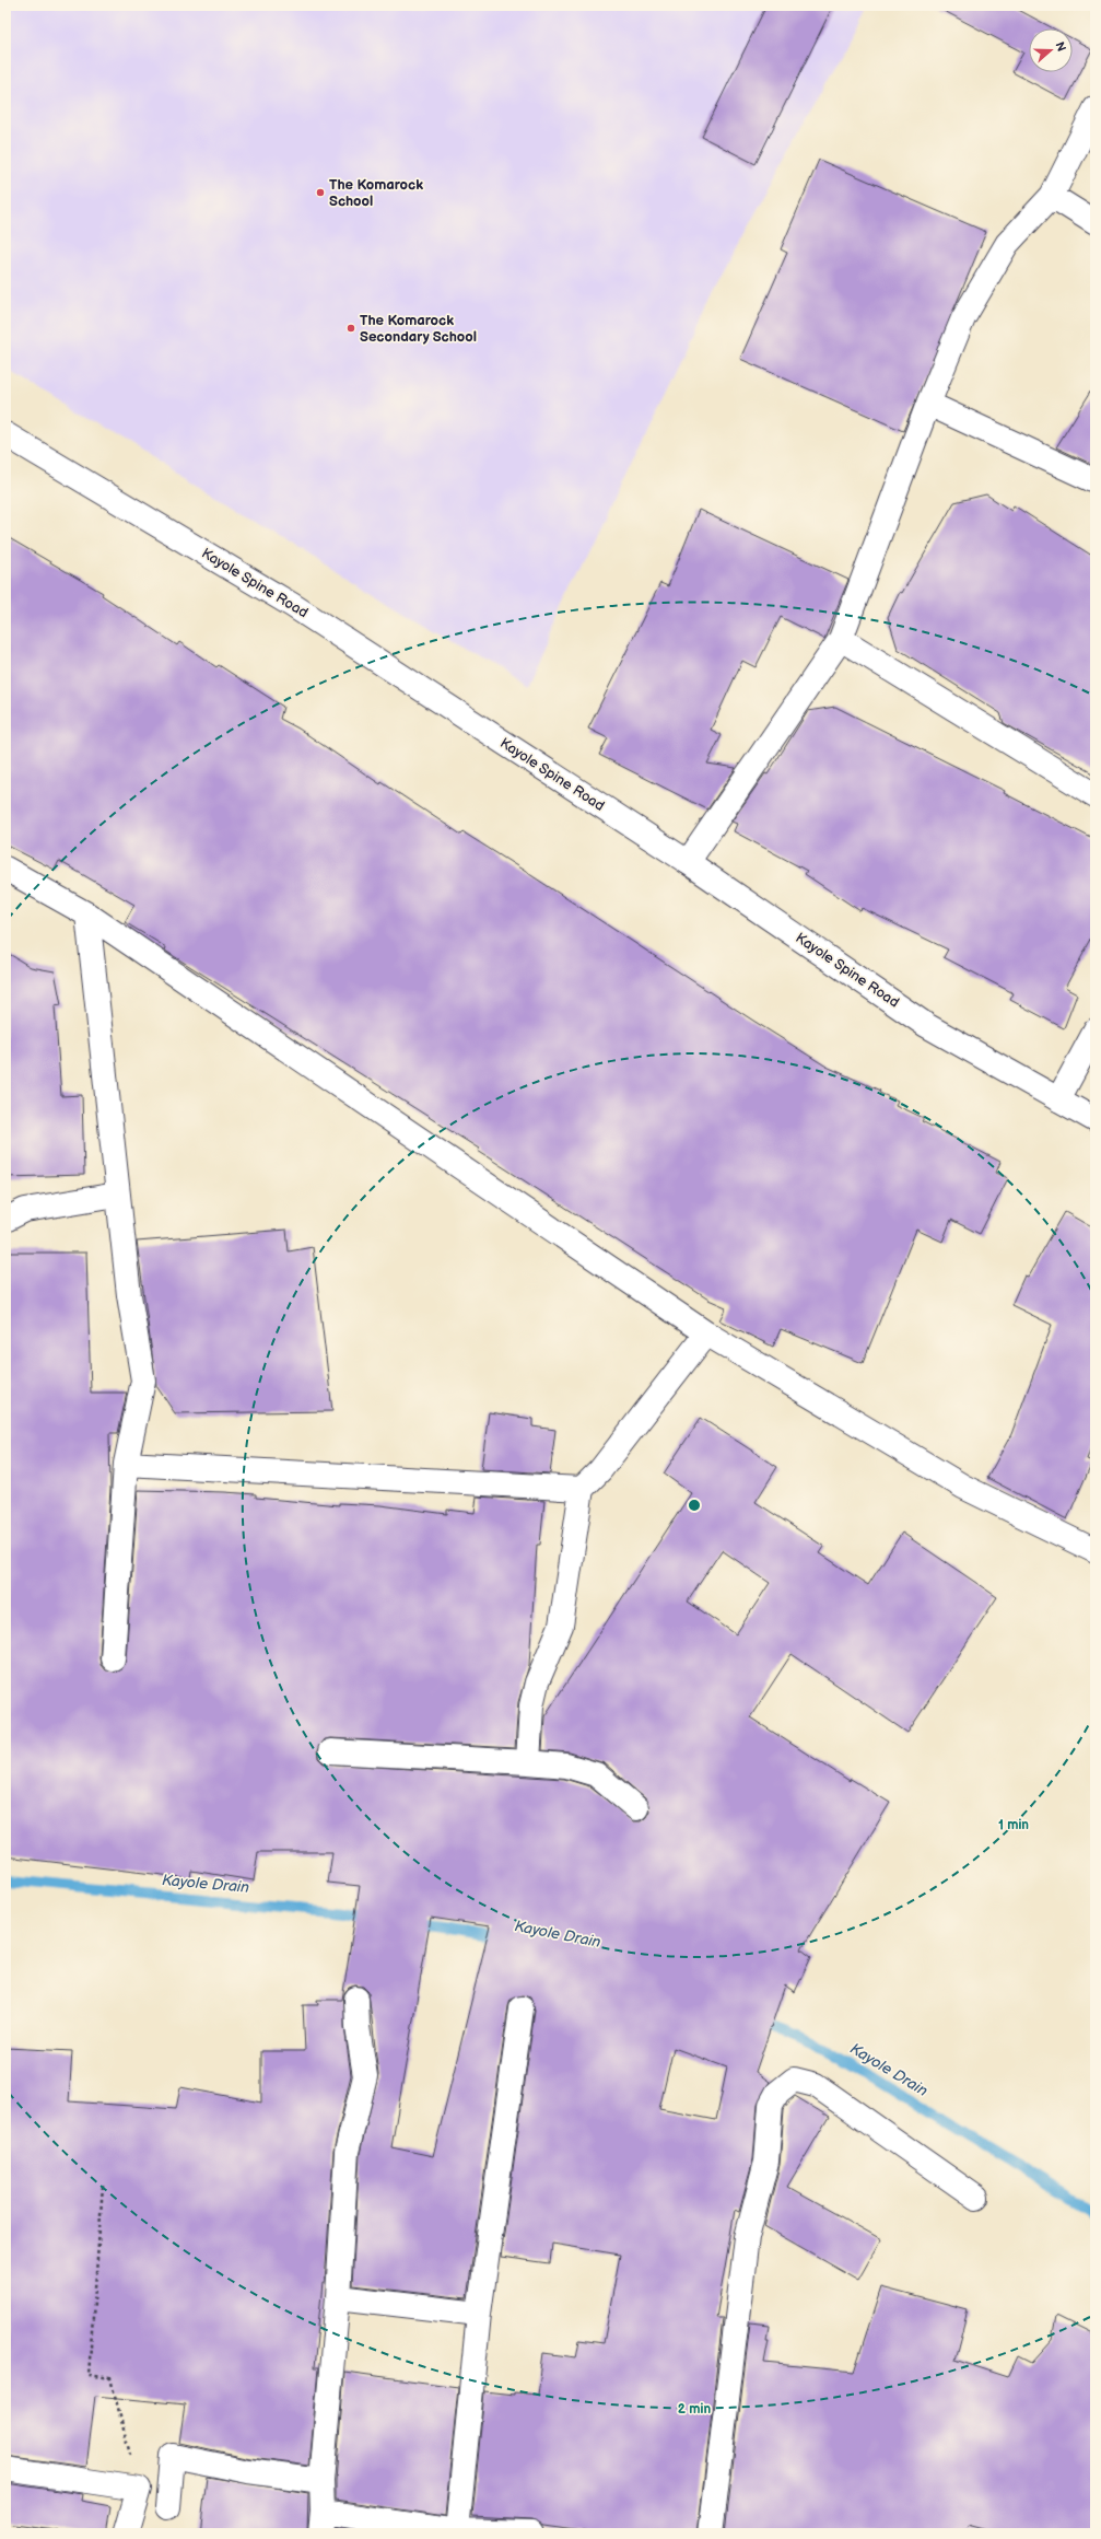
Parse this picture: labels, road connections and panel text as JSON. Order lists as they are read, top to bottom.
{
  "streets": {
    "street": ["Kayole Spine Road"]
  },
  "water": ["Kayole Drain"],
  "places": ["The Komarock School", "The Komarock Secondary School"],
  "north": "right",
  "rings": ["1 min", "2 min"]
}
